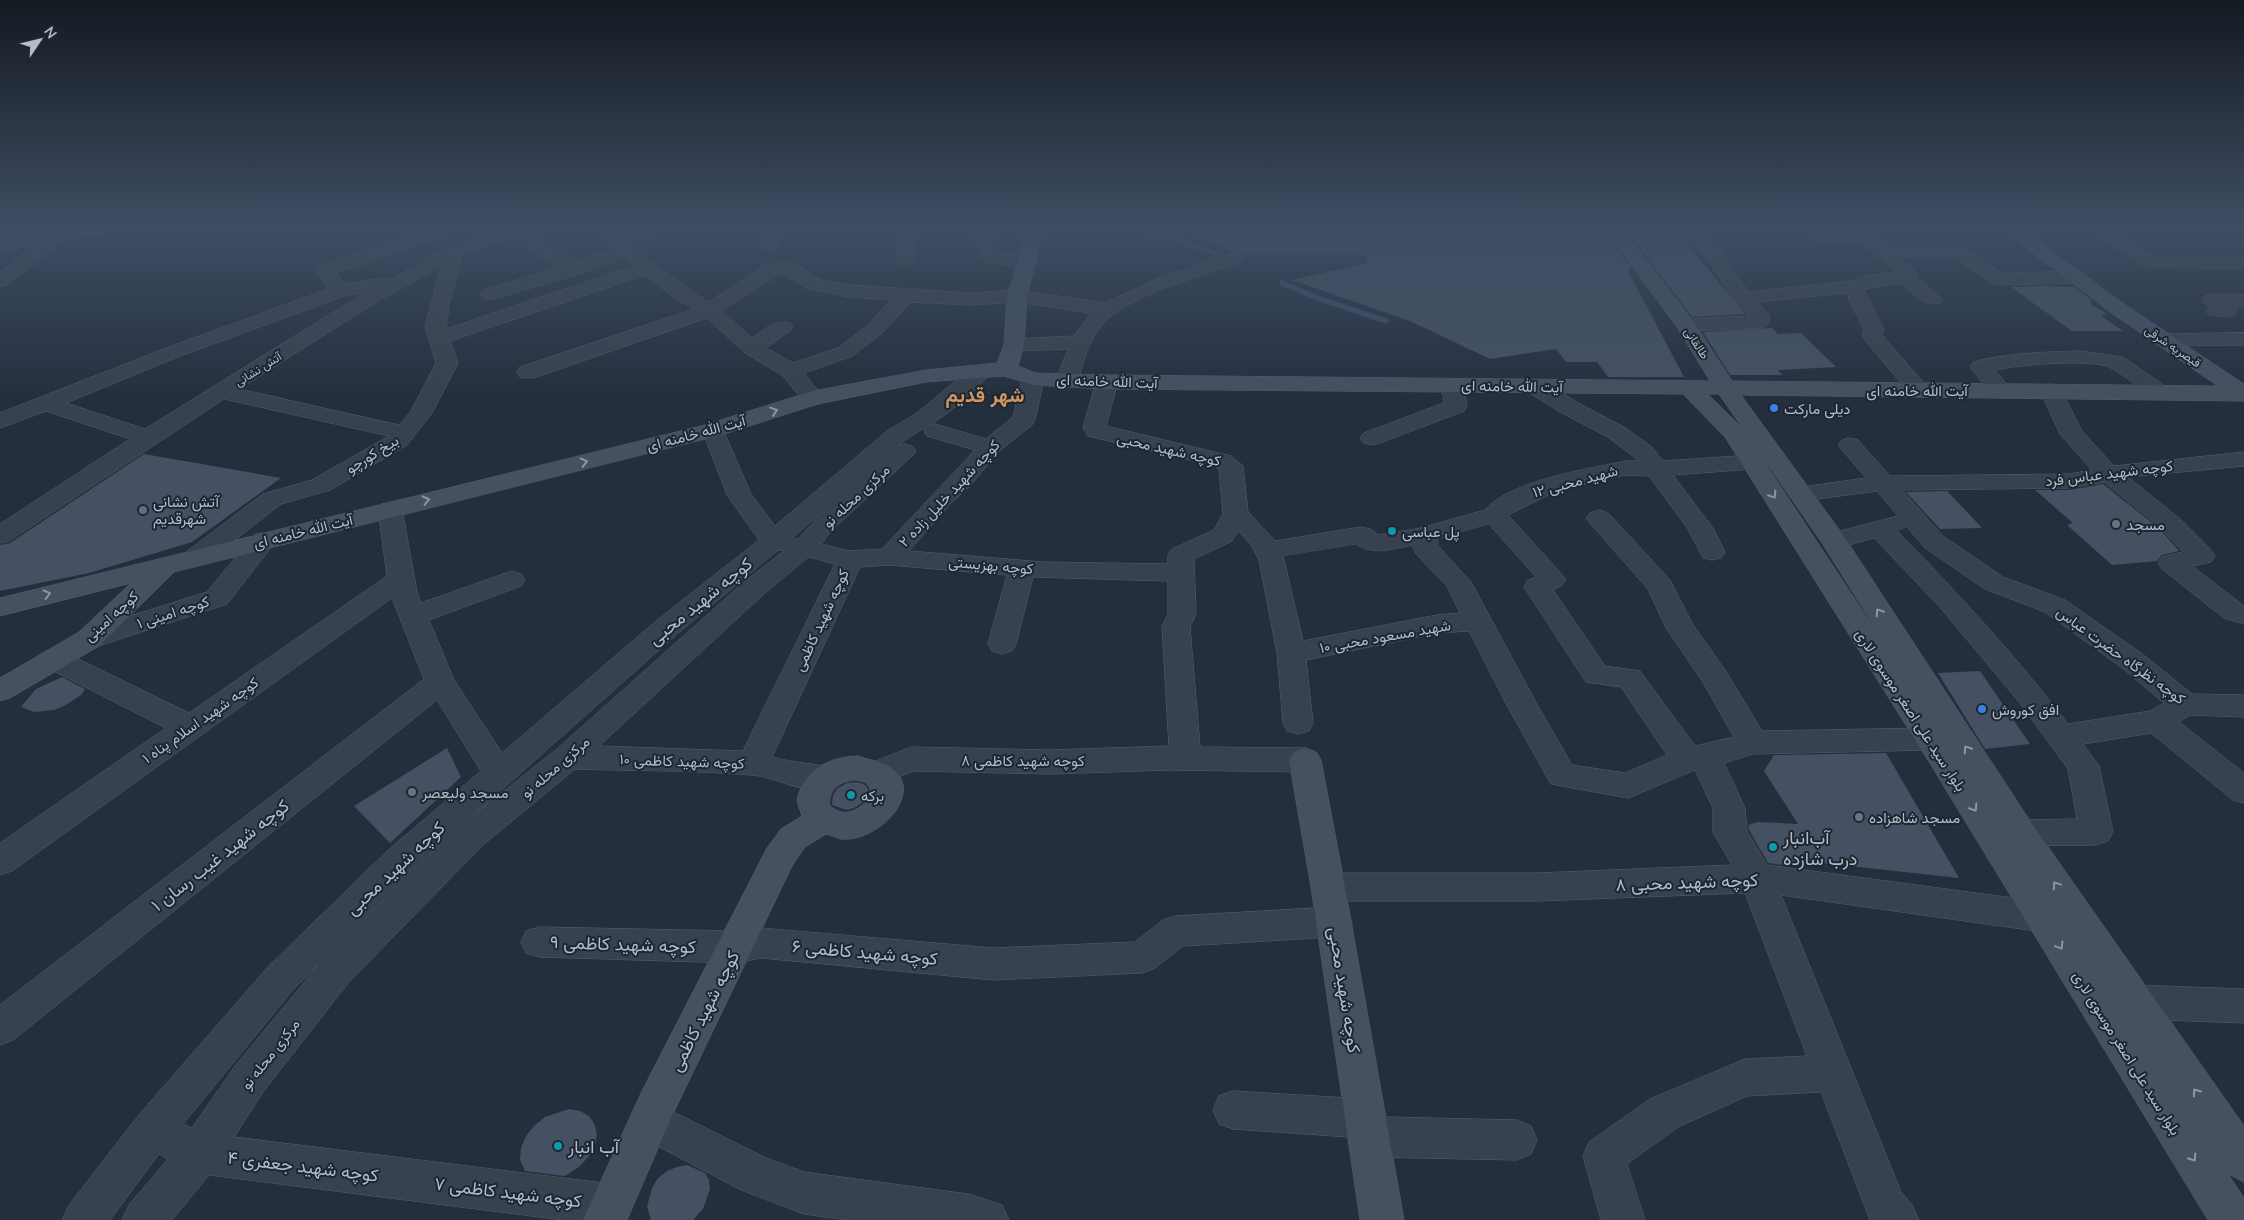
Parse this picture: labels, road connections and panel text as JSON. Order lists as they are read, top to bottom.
{
  "streets": {
    "main road": [
      "طالقانی",
      "قیصریه شرقی",
      "آیت الله خامنه ای",
      "کوچه شهید محبی",
      "کوچه امینی",
      "کوچه شهید کاظمی",
      "بلوار سید علی اصغر موسوی لاری"
    ],
    "street": [
      "آتش نشانی",
      "بیخ کورچو",
      "کوچه شهید عباس فرد",
      "شهید محبی ۱۲",
      "کوچه شهید خلیل زاده ۲",
      "مرکزی محله نو",
      "کوچه بهزیستی",
      "کوچه امینی ۱",
      "شهید مسعود محبی ۱۰",
      "کوچه نظرگاه حضرت عباس",
      "کوچه شهید اسلام پناه ۱",
      "کوچه شهید کاظمی ۸",
      "کوچه شهید کاظمی ۱۰",
      "کوچه شهید غیب رسان ۱",
      "کوچه شهید محبی ۸",
      "کوچه شهید کاظمی ۹",
      "کوچه شهید کاظمی ۶",
      "کوچه شهید جعفری ۴",
      "کوچه شهید کاظمی ۷"
    ]
  },
  "crossings": [
    ["طالقانی", "آیت الله خامنه ای"],
    ["طالقانی", "بلوار سید علی اصغر موسوی لاری"],
    ["قیصریه شرقی", "آیت الله خامنه ای"],
    ["آیت الله خامنه ای", "کوچه شهید محبی"],
    ["آیت الله خامنه ای", "بیخ کورچو"],
    ["آیت الله خامنه ای", "کوچه شهید خلیل زاده ۲"],
    ["آیت الله خامنه ای", "مرکزی محله نو"],
    ["آیت الله خامنه ای", "کوچه امینی ۱"],
    ["آیت الله خامنه ای", "کوچه امینی"],
    ["آیت الله خامنه ای", "بلوار سید علی اصغر موسوی لاری"],
    ["کوچه شهید محبی", "مرکزی محله نو"],
    ["کوچه شهید محبی", "کوچه بهزیستی"],
    ["کوچه شهید محبی", "کوچه شهید کاظمی ۸"],
    ["کوچه شهید محبی", "کوچه شهید محبی ۸"],
    ["کوچه شهید محبی", "کوچه شهید کاظمی ۶"],
    ["کوچه شهید محبی", "کوچه شهید جعفری ۴"],
    ["کوچه شهید عباس فرد", "کوچه نظرگاه حضرت عباس"],
    ["کوچه شهید عباس فرد", "بلوار سید علی اصغر موسوی لاری"],
    ["شهید محبی ۱۲", "بلوار سید علی اصغر موسوی لاری"],
    ["کوچه شهید خلیل زاده ۲", "کوچه بهزیستی"],
    ["مرکزی محله نو", "کوچه بهزیستی"],
    ["مرکزی محله نو", "کوچه شهید کاظمی ۱۰"],
    ["مرکزی محله نو", "کوچه شهید جعفری ۴"],
    ["کوچه بهزیستی", "کوچه شهید کاظمی"],
    ["کوچه امینی ۱", "کوچه امینی"],
    ["کوچه شهید کاظمی", "کوچه شهید کاظمی ۸"],
    ["کوچه شهید کاظمی", "کوچه شهید کاظمی ۱۰"],
    ["کوچه شهید کاظمی", "کوچه شهید کاظمی ۹"],
    ["کوچه شهید کاظمی", "کوچه شهید کاظمی ۶"],
    ["کوچه شهید کاظمی", "کوچه شهید کاظمی ۷"],
    ["بلوار سید علی اصغر موسوی لاری", "کوچه شهید محبی ۸"],
    ["کوچه شهید کاظمی ۸", "کوچه شهید کاظمی ۱۰"],
    ["کوچه شهید کاظمی ۹", "کوچه شهید کاظمی ۶"],
    ["کوچه شهید جعفری ۴", "کوچه شهید کاظمی ۷"]
  ],
  "districts": ["شهر قدیم"],
  "places": [
    "دیلی مارکت",
    "آتش نشانی شهرقدیم",
    "مسجد",
    "پل عباسی",
    "افق کوروش",
    "مسجد ولیعصر",
    "برکه",
    "مسجد شاهزاده",
    "آب‌انبار درب شازده",
    "آب انبار"
  ],
  "north": "top right"
}
